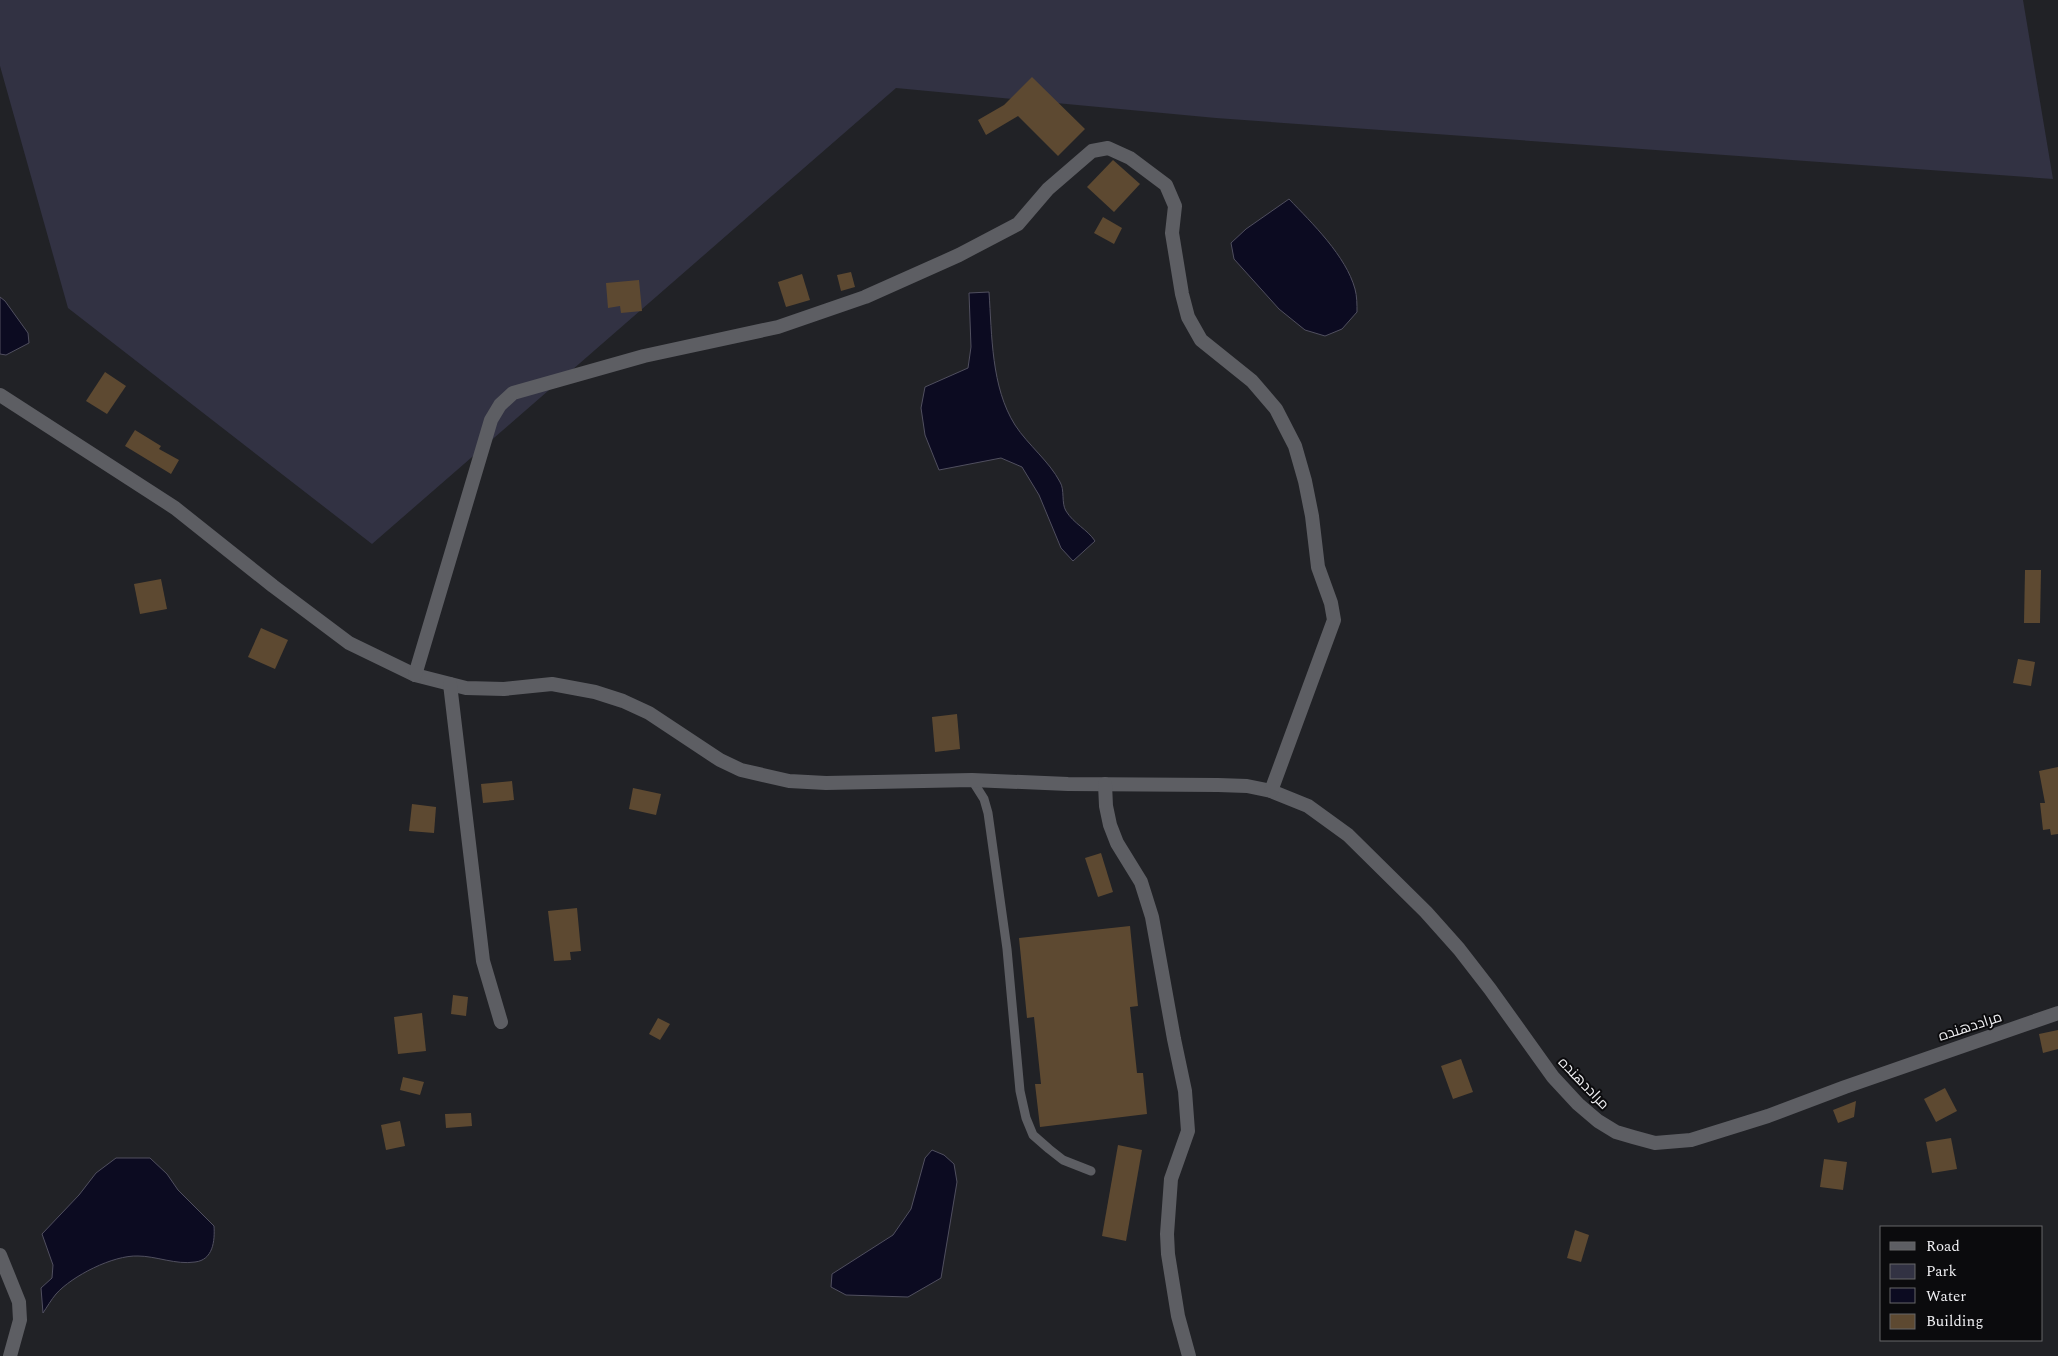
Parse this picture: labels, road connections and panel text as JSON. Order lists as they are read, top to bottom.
{
  "streets": {
    "street": ["مراددهنده"]
  },
  "legend": [
    "Road",
    "Park",
    "Water",
    "Building"
  ]
}
